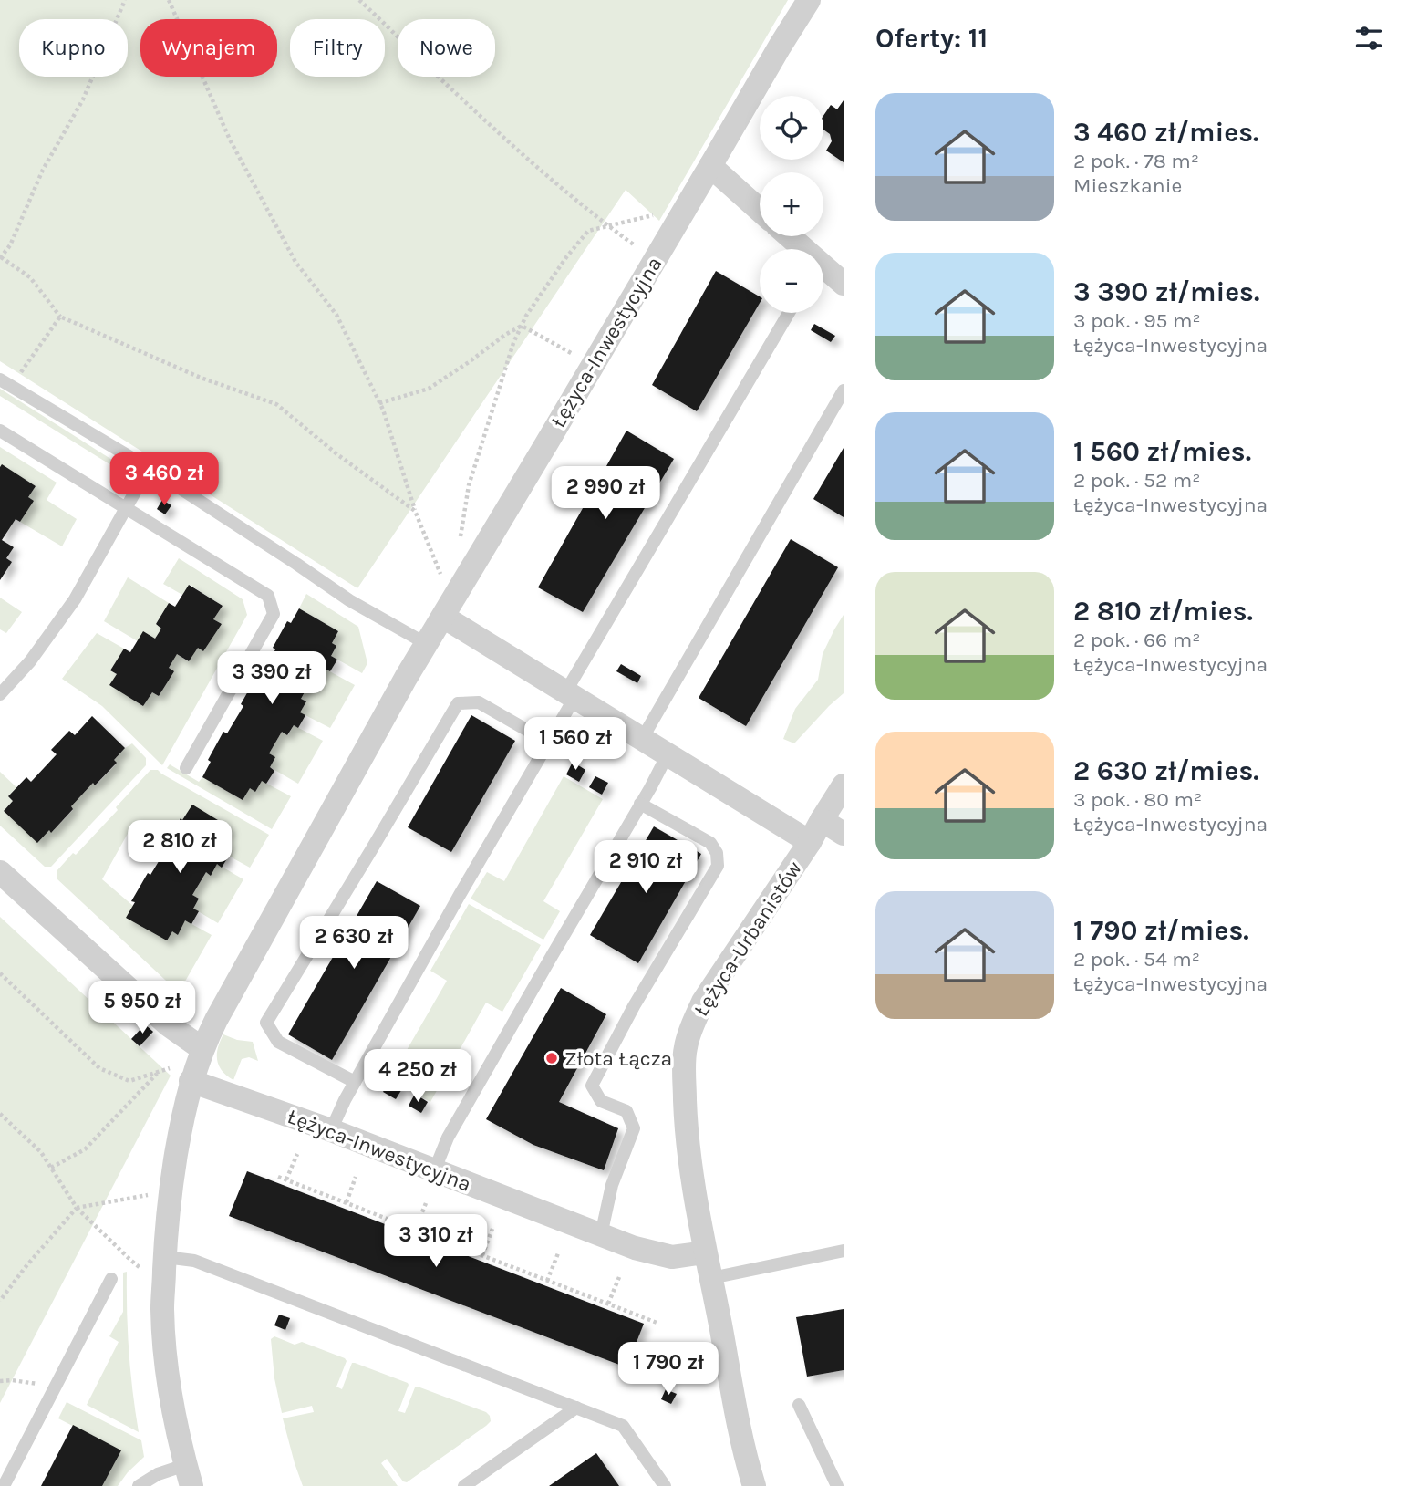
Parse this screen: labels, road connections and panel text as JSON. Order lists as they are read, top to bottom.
{
  "streets": {
    "street": ["Łężyca-Inwestycyjna", "Łężyca-Urbanistów"]
  },
  "crossings": [
    ["Łężyca-Inwestycyjna", "Łężyca-Urbanistów"]
  ],
  "places": ["Złota Łącza"],
  "page": {
    "heading": "Oferty: 11",
    "chip": [
      "Kupno",
      "Wynajem",
      "Filtry",
      "Nowe"
    ],
    "list": [
      {
        "name": "3 460 zł/mies.",
        "note": "2 pok. · 78 m² · Mieszkanie"
      },
      {
        "name": "3 390 zł/mies.",
        "note": "3 pok. · 95 m² · Łężyca-Inwestycyjna"
      },
      {
        "name": "1 560 zł/mies.",
        "note": "2 pok. · 52 m² · Łężyca-Inwestycyjna"
      },
      {
        "name": "2 810 zł/mies.",
        "note": "2 pok. · 66 m² · Łężyca-Inwestycyjna"
      },
      {
        "name": "2 630 zł/mies.",
        "note": "3 pok. · 80 m² · Łężyca-Inwestycyjna"
      },
      {
        "name": "1 790 zł/mies.",
        "note": "2 pok. · 54 m² · Łężyca-Inwestycyjna"
      }
    ],
    "map_buttons": ["+", "−"],
    "price": [
      "3 460 zł",
      "2 990 zł",
      "3 390 zł",
      "1 560 zł",
      "2 810 zł",
      "2 910 zł",
      "2 630 zł",
      "5 950 zł",
      "4 250 zł",
      "3 310 zł",
      "1 790 zł"
    ]
  }
}
